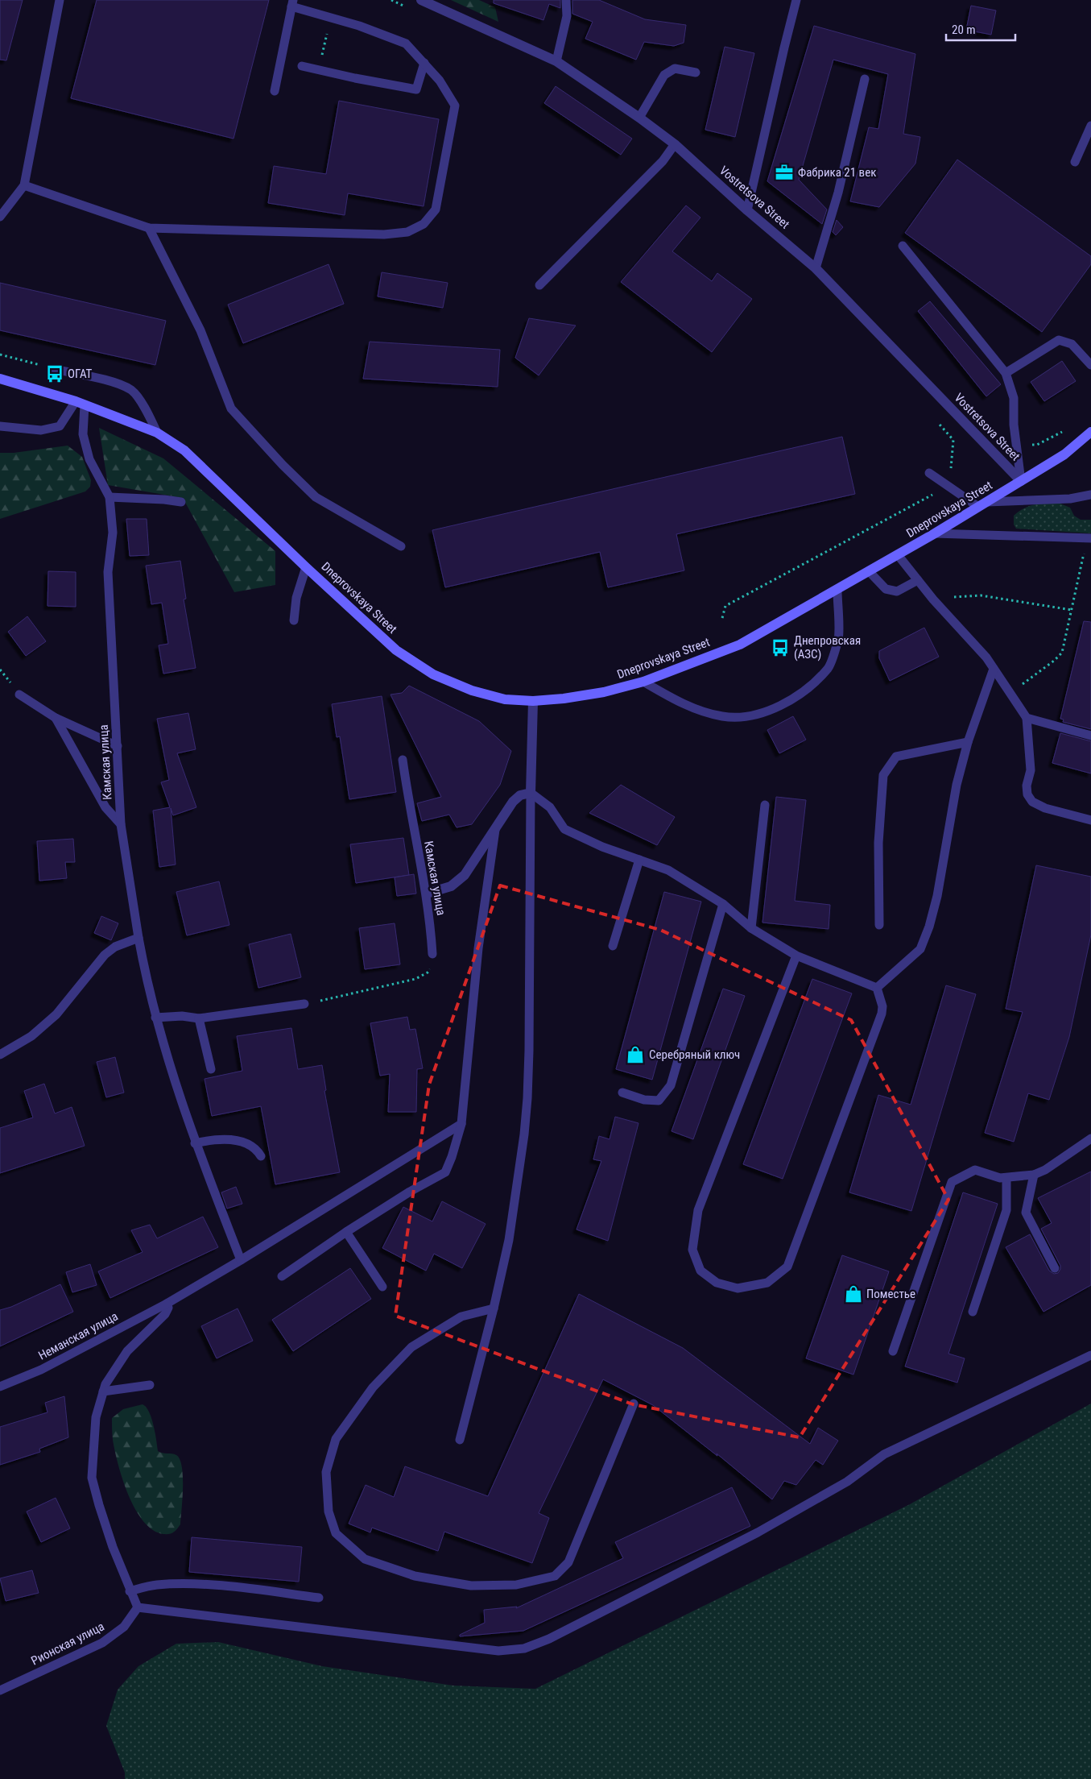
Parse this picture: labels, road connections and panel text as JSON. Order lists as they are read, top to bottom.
{
  "streets": {
    "main road": ["Dneprovskaya Street"],
    "street": ["Vostretsova Street"],
    "lane": ["Камская улица", "Неманская улица", "Рионская улица"]
  },
  "crossings": [
    ["Vostretsova Street", "Dneprovskaya Street"],
    ["Dneprovskaya Street", "Камская улица"],
    ["Камская улица", "Неманская улица"]
  ],
  "places": {
    "office": ["Фабрика 21 век"],
    "bus stop": ["ОГАТ", "Днепровская (АЗС)"],
    "shop": ["Серебряный ключ", "Поместье"]
  },
  "scale_bar": "20 m"
}
